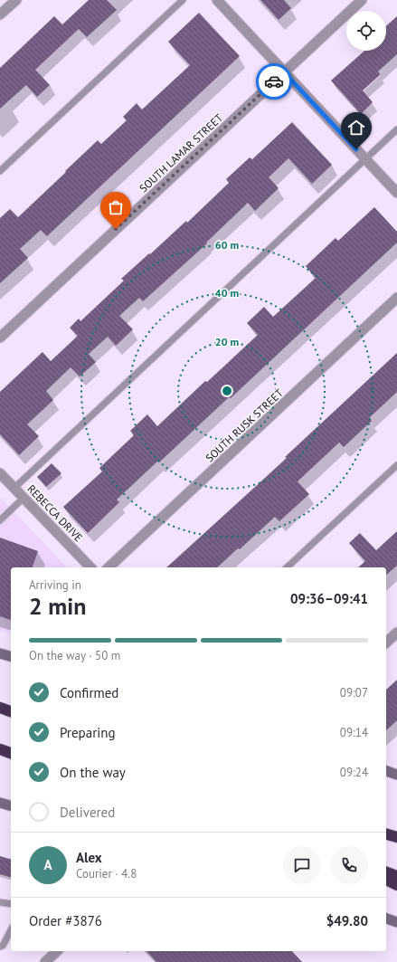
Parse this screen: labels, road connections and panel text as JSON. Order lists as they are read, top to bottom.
{
  "streets": {
    "street": ["SOUTH LAMAR STREET", "SOUTH RUSK STREET", "REBECCA DRIVE"]
  },
  "page": {
    "heading": ["2 min", "Arriving in", "09:36–09:41"],
    "panel": [
      "Alex",
      "Courier · 4.8",
      "Order #3876",
      "$49.80"
    ],
    "bar": "On the way · 50 m",
    "list": [
      ["Confirmed", "09:07"],
      ["Preparing", "09:14"],
      ["On the way", "09:24"],
      "Delivered"
    ],
    "round": "A"
  },
  "rings": ["60 m", "40 m", "20 m"]
}
